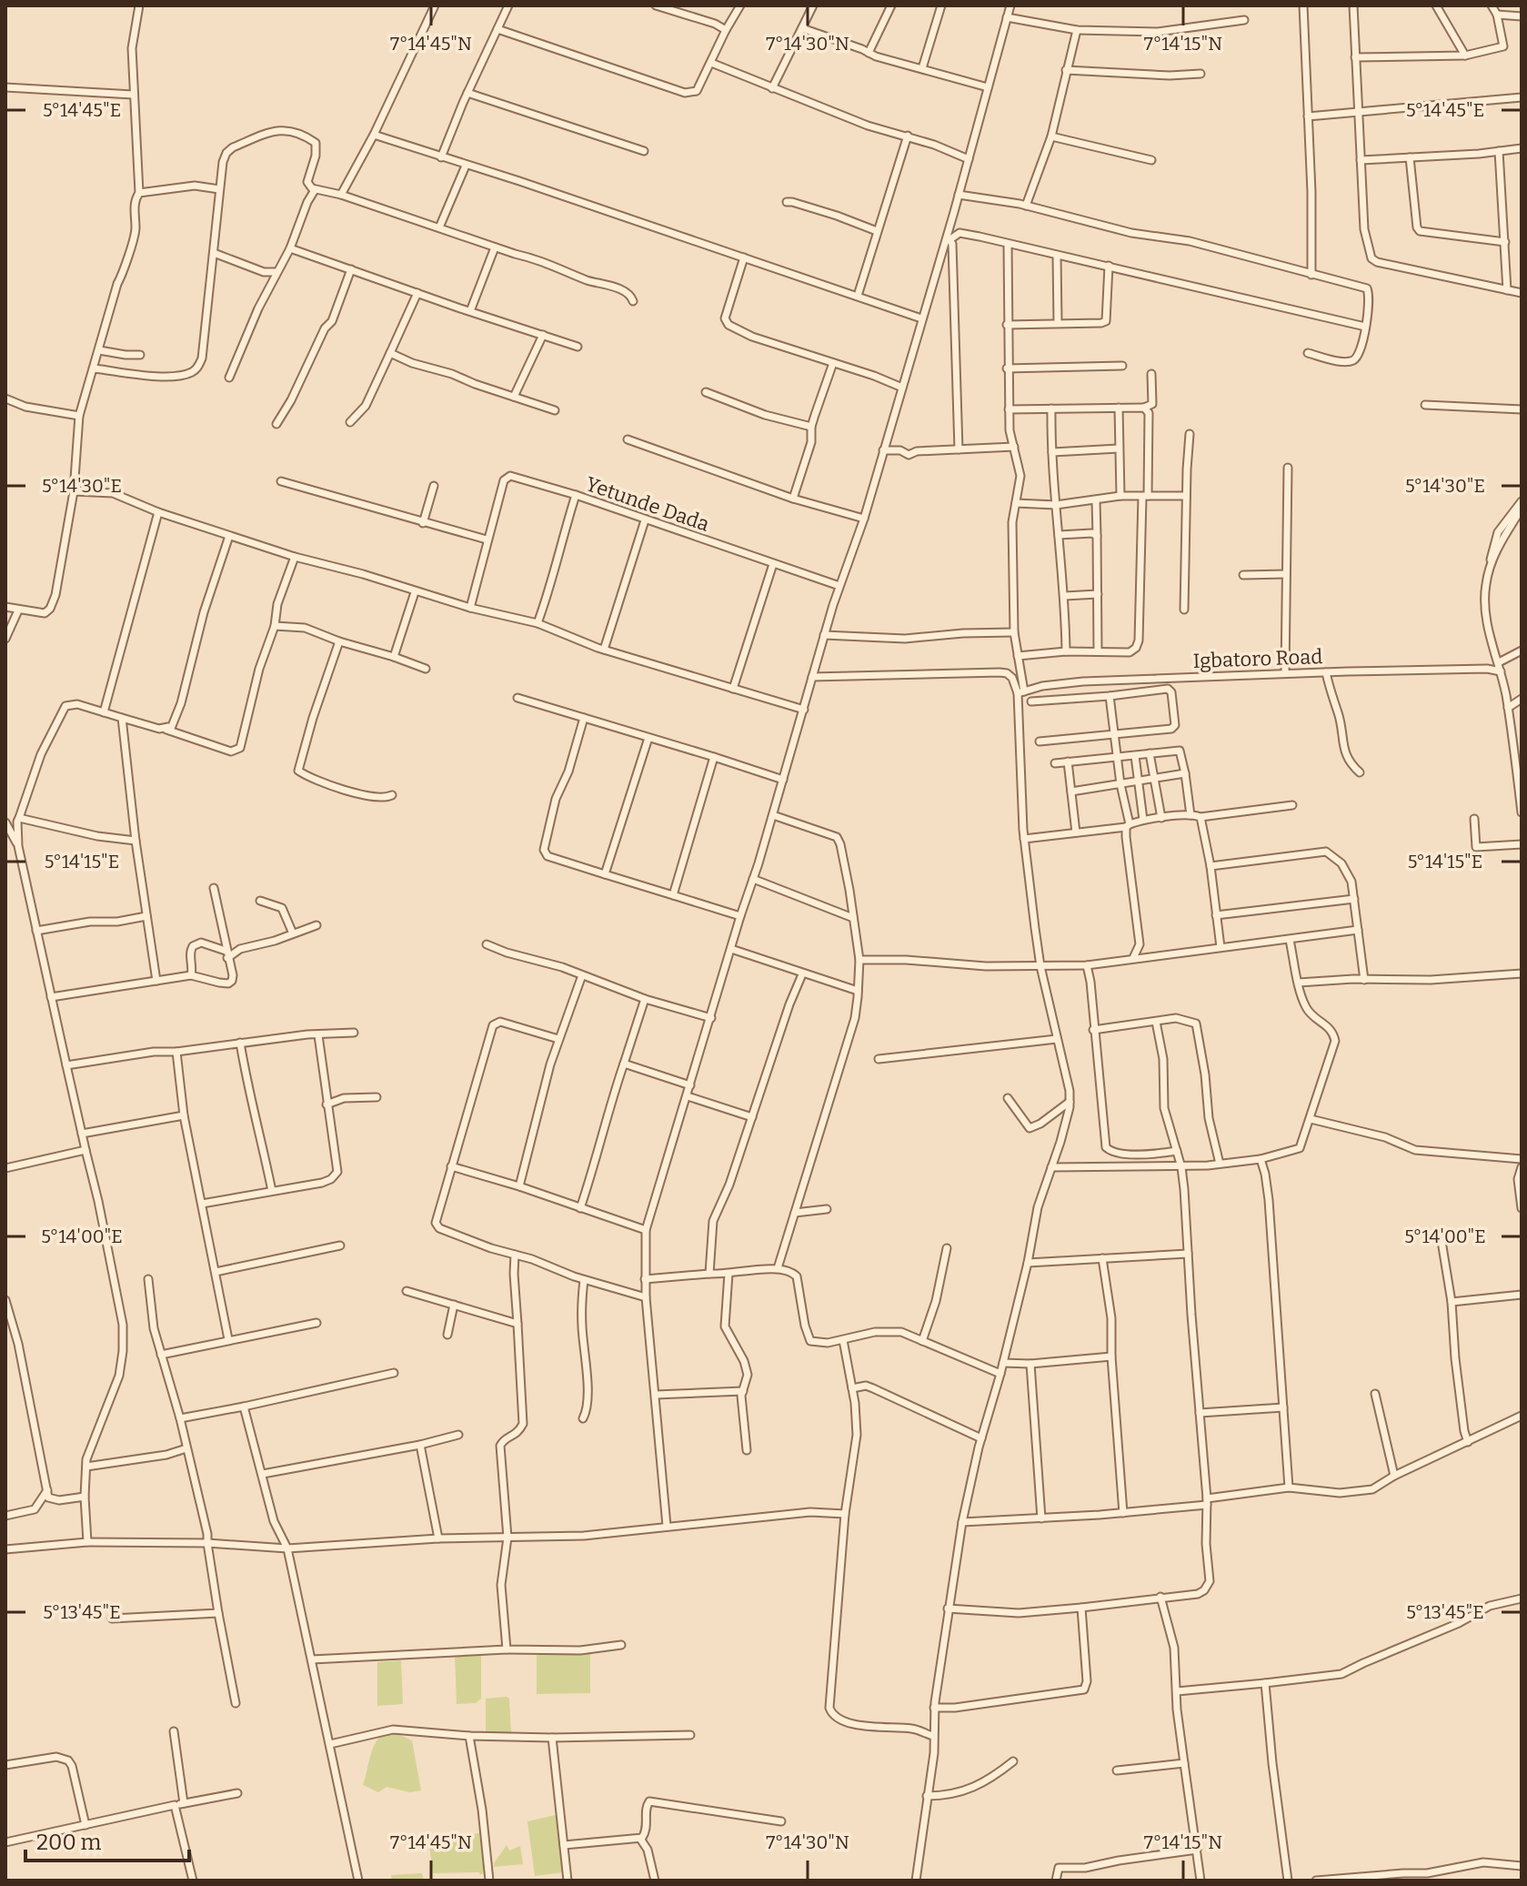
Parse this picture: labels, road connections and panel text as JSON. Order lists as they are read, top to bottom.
{
  "streets": {
    "street": ["Yetunde Dada", "Igbatoro Road"]
  },
  "scale_bar": "200 m",
  "coordinates": [
    "7°14'45\"N",
    "7°14'30\"N",
    "7°14'15\"N",
    "5°14'45\"E",
    "5°14'30\"E",
    "5°14'15\"E",
    "5°14'00\"E",
    "5°13'45\"E"
  ]
}
